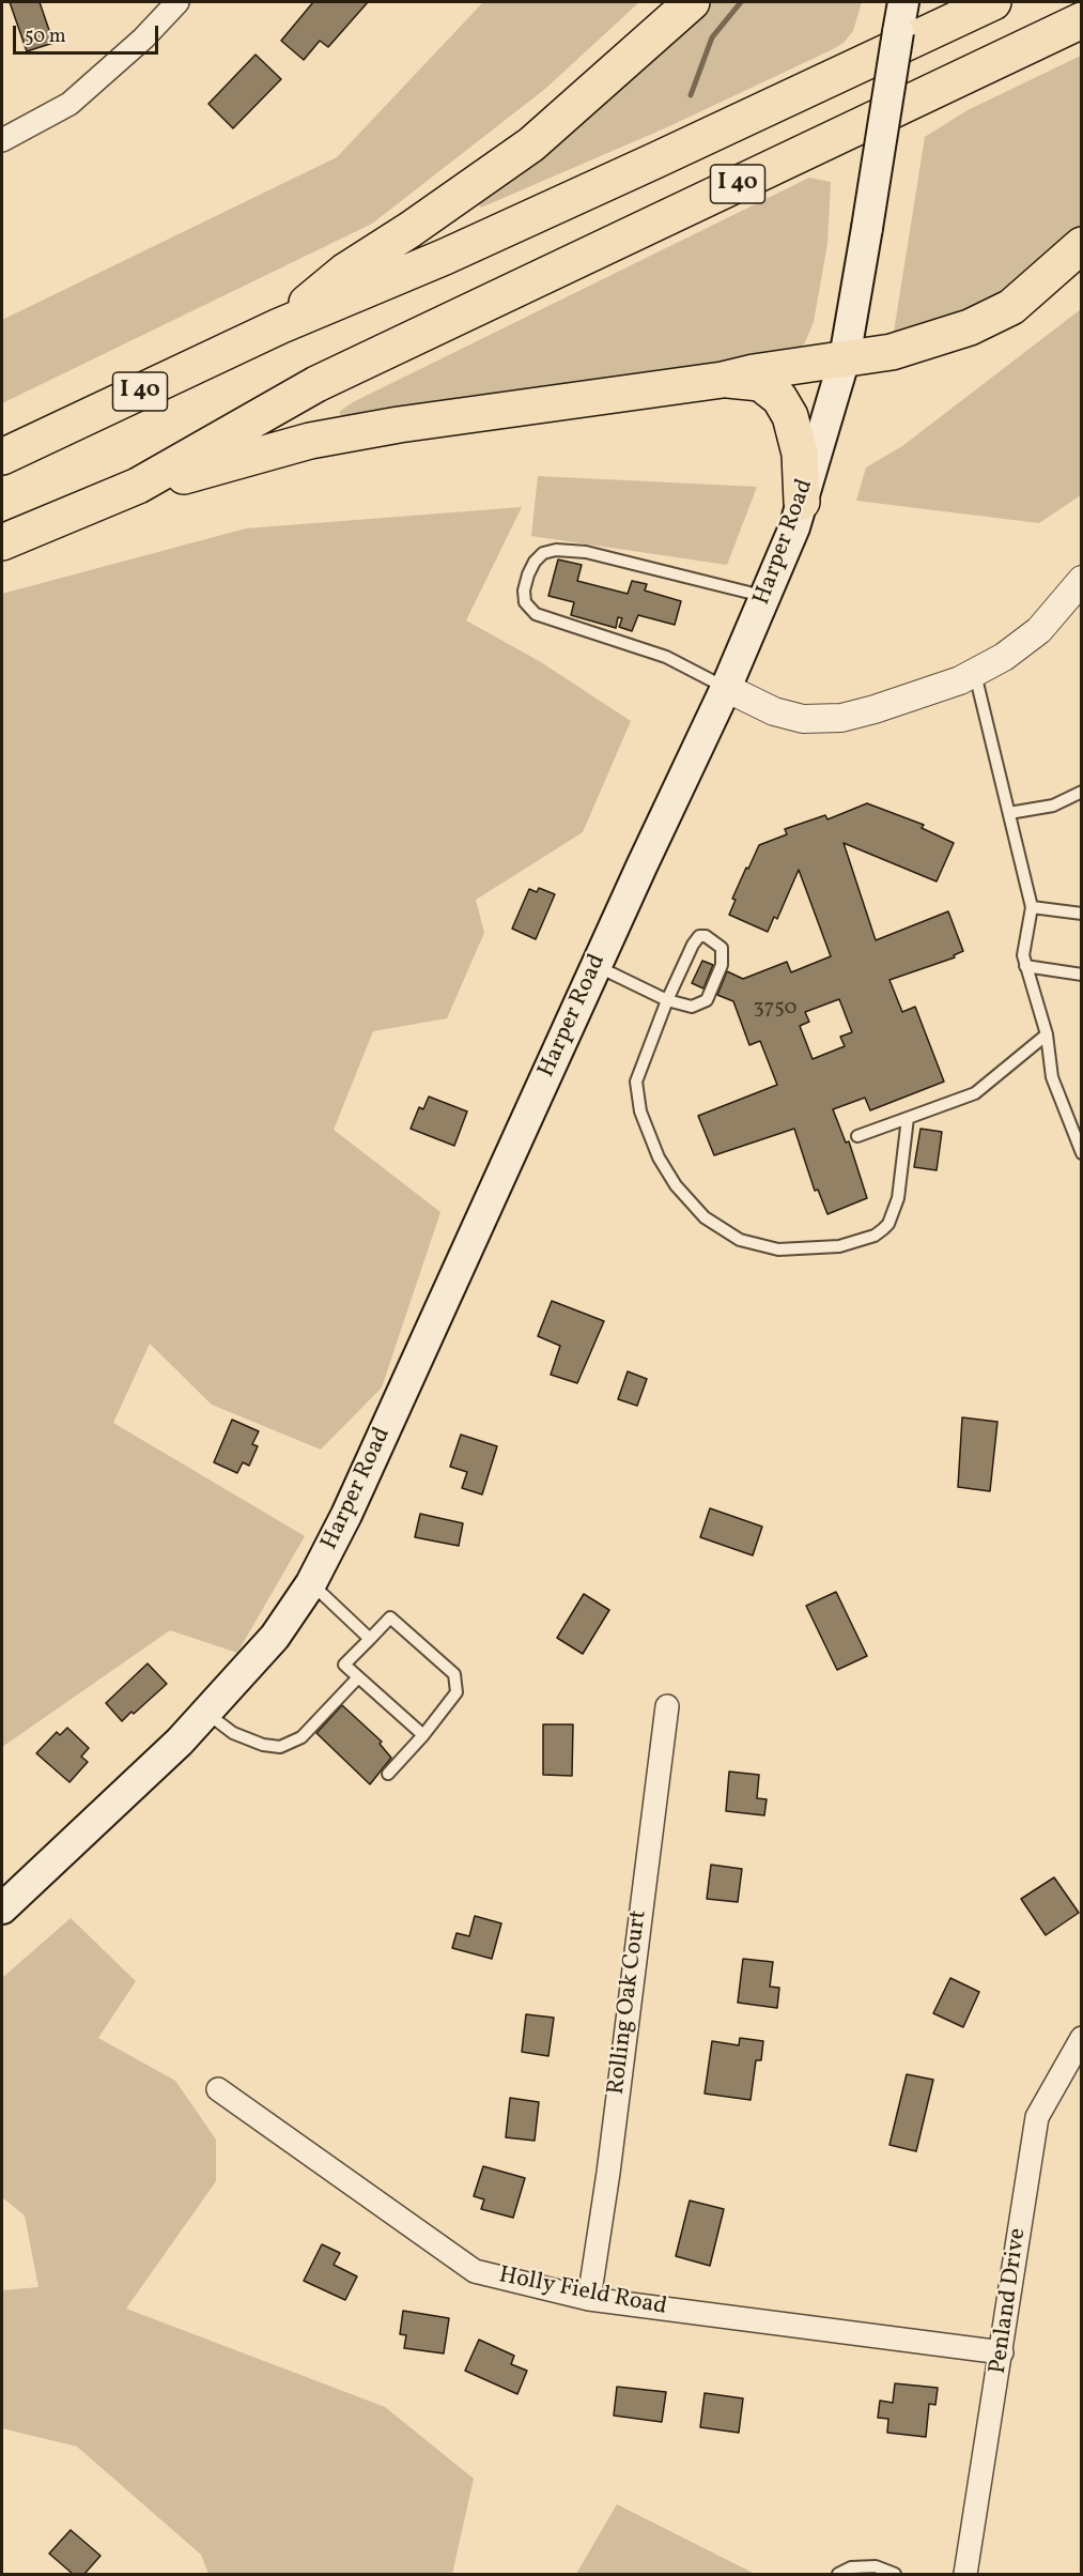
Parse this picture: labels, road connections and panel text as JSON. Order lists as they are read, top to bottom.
{
  "streets": {
    "highway": ["I 40"],
    "main road": ["Harper Road"],
    "street": ["Rolling Oak Court", "Holly Field Road", "Penland Drive"]
  },
  "crossings": [
    ["Rolling Oak Court", "Holly Field Road"],
    ["Holly Field Road", "Penland Drive"]
  ],
  "house_numbers": ["3750"],
  "scale_bar": "50 m"
}
